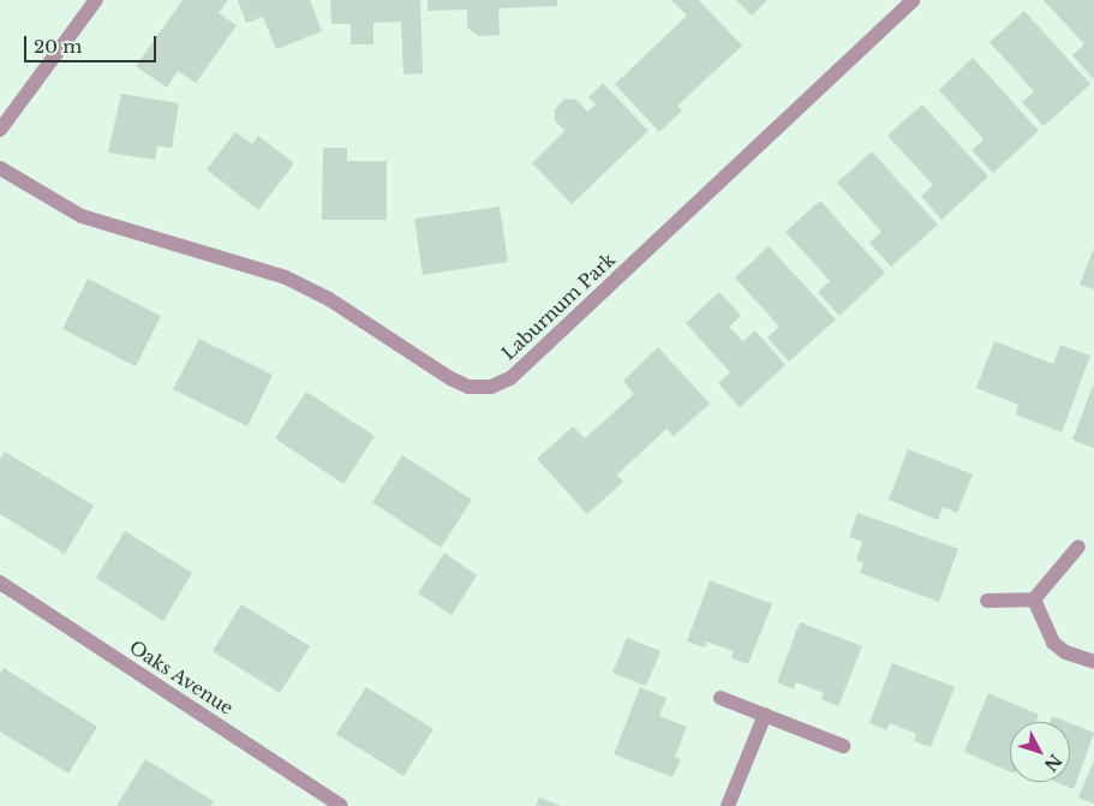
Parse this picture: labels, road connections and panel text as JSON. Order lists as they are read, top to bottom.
{
  "streets": {
    "street": ["Laburnum Park", "Oaks Avenue"]
  },
  "scale_bar": "20 m",
  "north": "bottom right"
}
